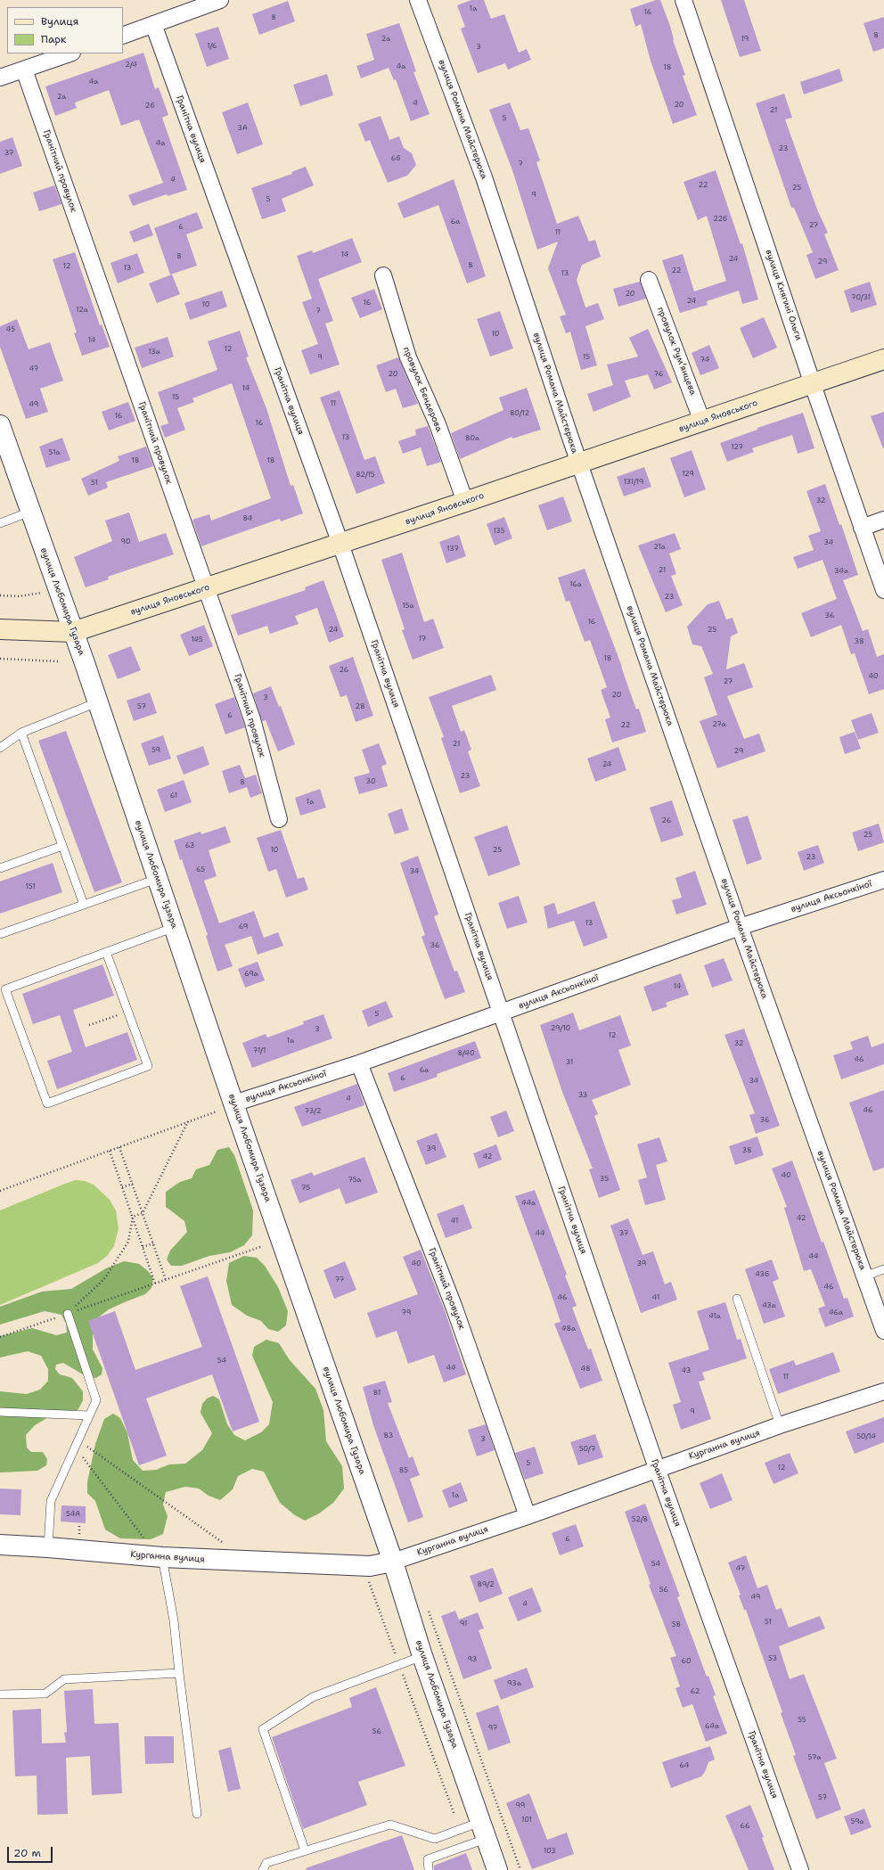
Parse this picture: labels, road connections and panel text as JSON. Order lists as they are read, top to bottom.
{
  "streets": {
    "main road": ["вулиця Яновського"],
    "street": [
      "вулиця Романа Майстерюка",
      "Гранітна вулиця",
      "Гранітний провулок",
      "вулиця Княгині Ольги",
      "провулок Румʼянцева",
      "провулок Бендерова",
      "вулиця Любомира Гузара",
      "вулиця Аксьонкіної",
      "Курганна вулиця"
    ]
  },
  "crossings": [
    ["вулиця Романа Майстерюка", "вулиця Яновського"],
    ["вулиця Романа Майстерюка", "вулиця Аксьонкіної"],
    ["Гранітна вулиця", "вулиця Яновського"],
    ["Гранітна вулиця", "вулиця Аксьонкіної"],
    ["Гранітна вулиця", "Курганна вулиця"],
    ["Гранітний провулок", "вулиця Яновського"],
    ["Гранітний провулок", "вулиця Аксьонкіної"],
    ["Гранітний провулок", "Курганна вулиця"],
    ["вулиця Княгині Ольги", "вулиця Яновського"],
    ["провулок Румʼянцева", "вулиця Яновського"],
    ["провулок Бендерова", "вулиця Яновського"],
    ["вулиця Яновського", "вулиця Любомира Гузара"],
    ["вулиця Любомира Гузара", "вулиця Аксьонкіної"],
    ["вулиця Любомира Гузара", "Курганна вулиця"]
  ],
  "house_numbers": [
    "1а",
    "16",
    "8",
    "8",
    "2а",
    "19",
    "1/6",
    "3",
    "2/4",
    "4а",
    "18",
    "4а",
    "2а",
    "4",
    "20",
    "2б",
    "21",
    "5",
    "3А",
    "4а",
    "23",
    "37",
    "6б",
    "7",
    "4",
    "22",
    "25",
    "9",
    "5",
    "22б",
    "6а",
    "27",
    "6",
    "11",
    "14",
    "8",
    "24",
    "29",
    "8",
    "12",
    "13",
    "22",
    "13",
    "20",
    "70/31",
    "24",
    "16",
    "10",
    "12а",
    "7",
    "45",
    "10",
    "14",
    "12",
    "13а",
    "9",
    "15",
    "74",
    "47",
    "20",
    "76",
    "14",
    "15",
    "11",
    "49",
    "80/12",
    "16",
    "16",
    "13",
    "80а",
    "127",
    "51а",
    "18",
    "18",
    "129",
    "82/15",
    "131/19",
    "51",
    "32",
    "84",
    "135",
    "90",
    "34",
    "21а",
    "137",
    "21",
    "34а",
    "16а",
    "23",
    "15а",
    "36",
    "16",
    "24",
    "25",
    "17",
    "145",
    "38",
    "18",
    "26",
    "40",
    "27",
    "20",
    "3",
    "57",
    "28",
    "6",
    "27а",
    "22",
    "21",
    "59",
    "29",
    "24",
    "23",
    "30",
    "8",
    "61",
    "1а",
    "26",
    "25",
    "63",
    "10",
    "25",
    "23",
    "65",
    "34",
    "151",
    "13",
    "69",
    "36",
    "69а",
    "14",
    "5",
    "29/10",
    "3",
    "12",
    "1а",
    "32",
    "71/1",
    "8/40",
    "46",
    "31",
    "6а",
    "6",
    "34",
    "33",
    "4",
    "46",
    "73/2",
    "36",
    "39",
    "38",
    "42",
    "40",
    "35",
    "75а",
    "75",
    "44а",
    "42",
    "41",
    "44",
    "37",
    "44",
    "40",
    "39",
    "43б",
    "77",
    "46",
    "46",
    "41",
    "43а",
    "79",
    "46а",
    "41а",
    "48а",
    "54",
    "44",
    "48",
    "43",
    "11",
    "81",
    "9",
    "83",
    "50/14",
    "3",
    "50/7",
    "5",
    "12",
    "85",
    "1а",
    "54А",
    "52/8",
    "6",
    "54",
    "47",
    "89/2",
    "56",
    "49",
    "4",
    "51",
    "91",
    "58",
    "53",
    "93",
    "60",
    "93а",
    "62",
    "55",
    "64а",
    "97",
    "56",
    "57а",
    "64",
    "57",
    "99",
    "101",
    "59а",
    "66",
    "103"
  ],
  "legend": ["Вулиця", "Парк"],
  "scale_bar": "20 m"
}
